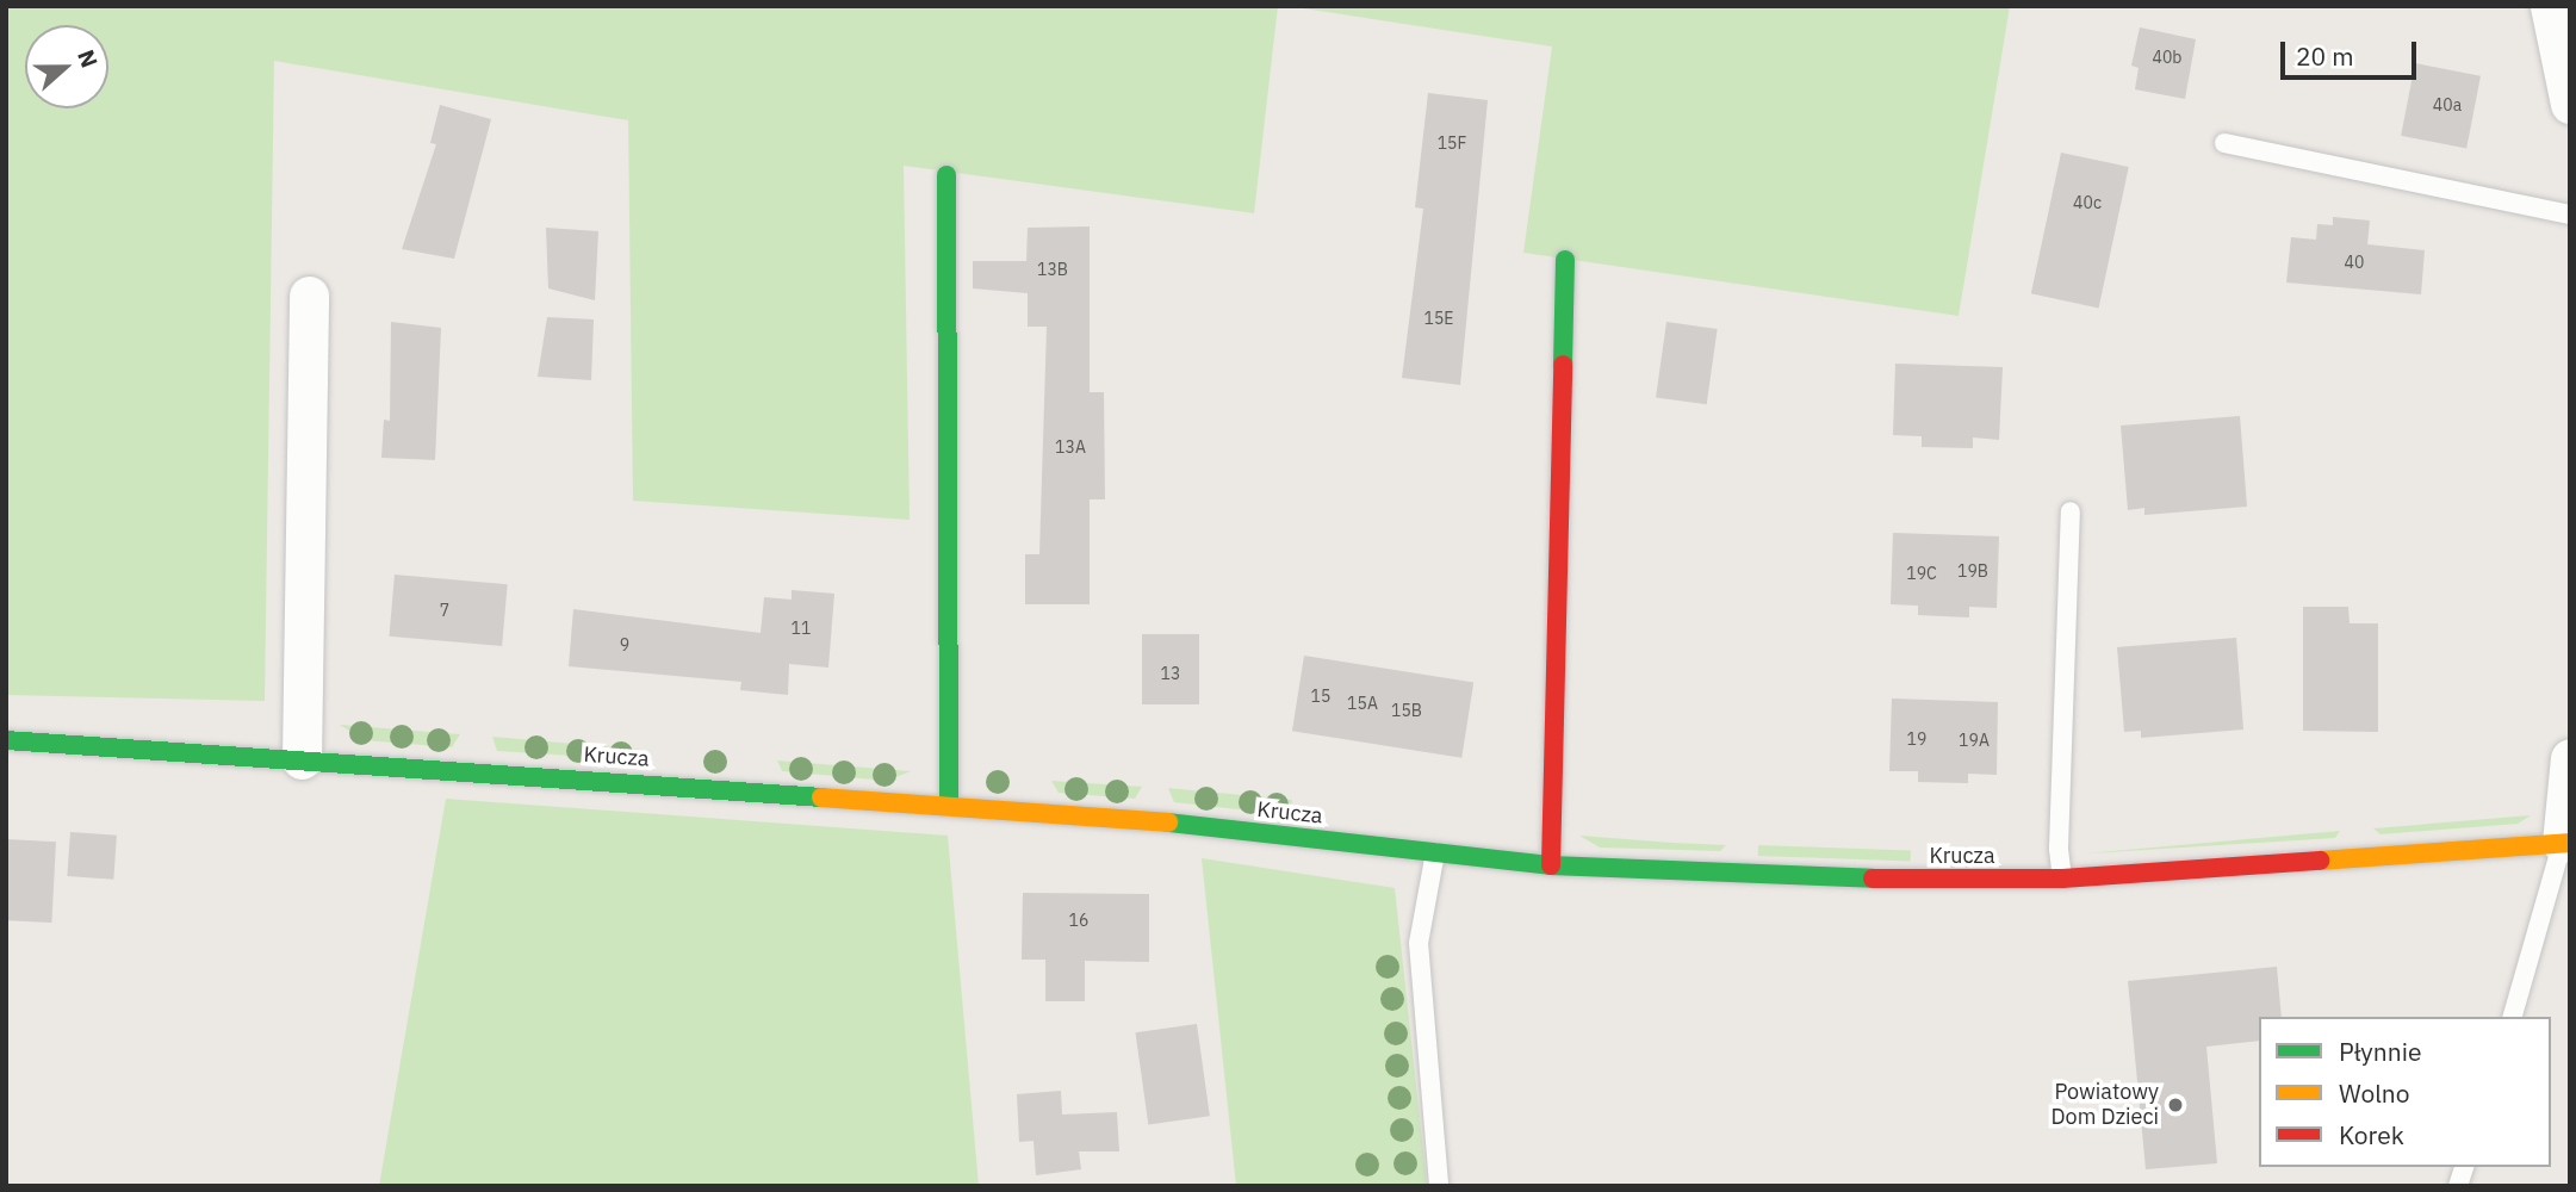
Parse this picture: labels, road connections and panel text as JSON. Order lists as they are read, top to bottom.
{
  "streets": {
    "street": ["Krucza"]
  },
  "places": ["Powiatowy Dom Dzieci"],
  "house_numbers": [
    "40b",
    "40a",
    "15F",
    "40c",
    "40",
    "13B",
    "15E",
    "13A",
    "19B",
    "19C",
    "7",
    "11",
    "9",
    "13",
    "15",
    "15A",
    "15B",
    "19",
    "19A",
    "16"
  ],
  "legend": ["Płynnie", "Wolno", "Korek"],
  "scale_bar": "20 m",
  "north": "right"
}
